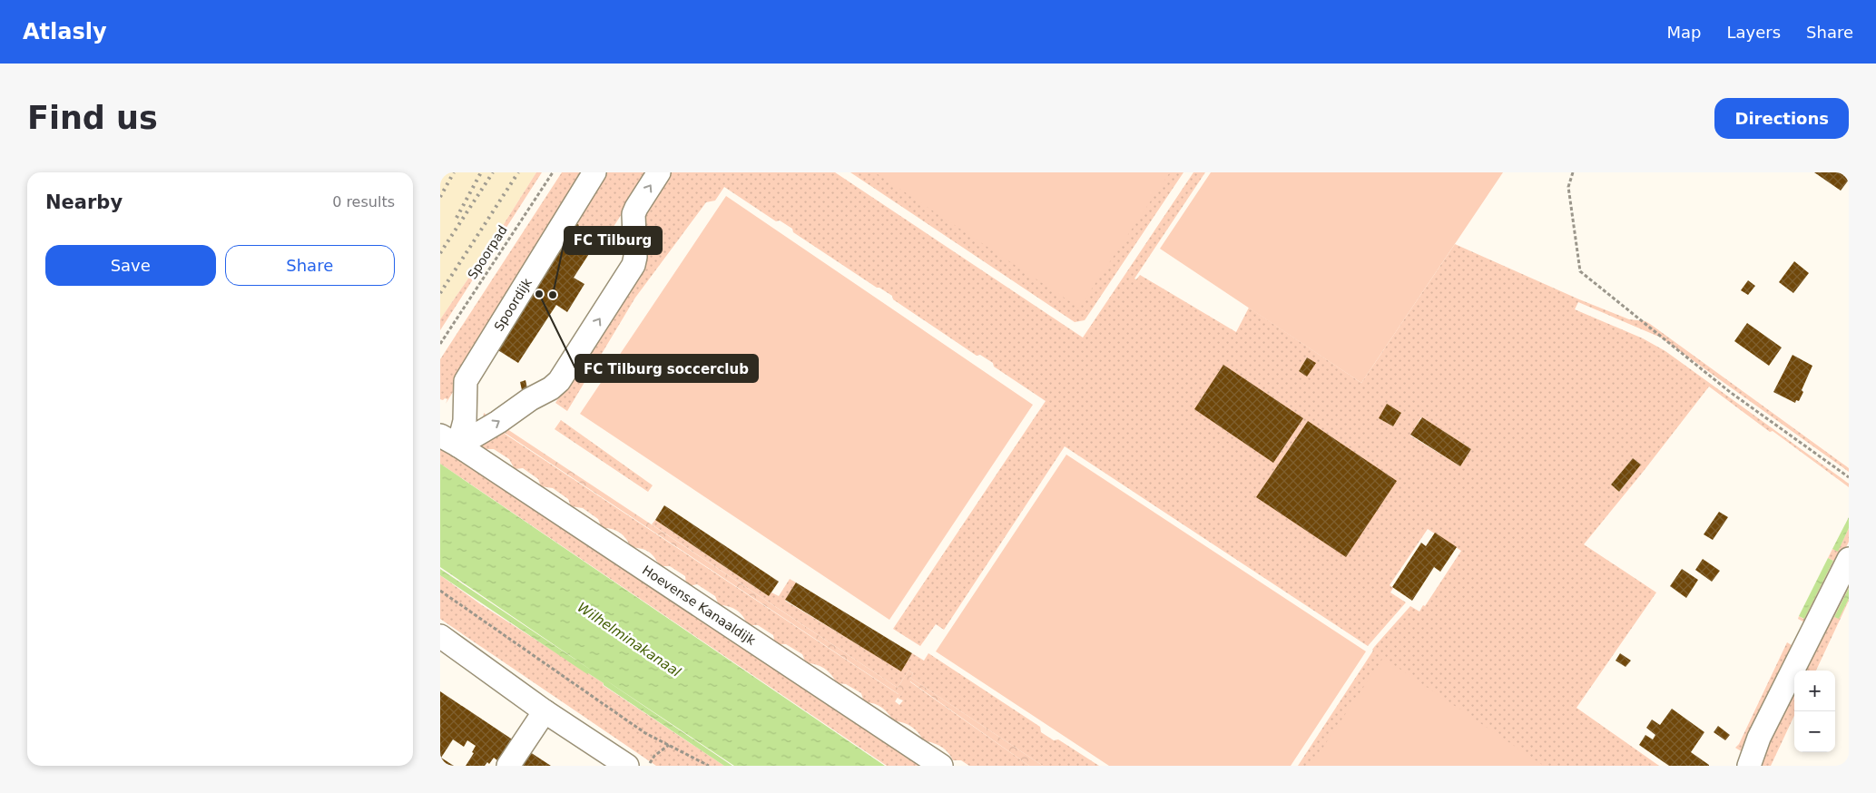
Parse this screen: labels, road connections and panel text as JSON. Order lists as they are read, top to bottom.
{
  "streets": {
    "street": ["Spoordijk", "Hoevense Kanaaldijk"],
    "path": ["Spoorpad"]
  },
  "crossings": [
    ["Spoordijk", "Hoevense Kanaaldijk"]
  ],
  "water": ["Wilhelminakanaal"],
  "places": ["FC Tilburg soccerclub", "FC Tilburg"],
  "page": {
    "header": "Atlasly",
    "nav": ["Map", "Layers", "Share"],
    "buttons": [
      "Directions",
      ["Save", "Share"]
    ],
    "title": "Find us",
    "heading": ["Nearby", "0 results"],
    "map_buttons": ["+", "−"]
  }
}
